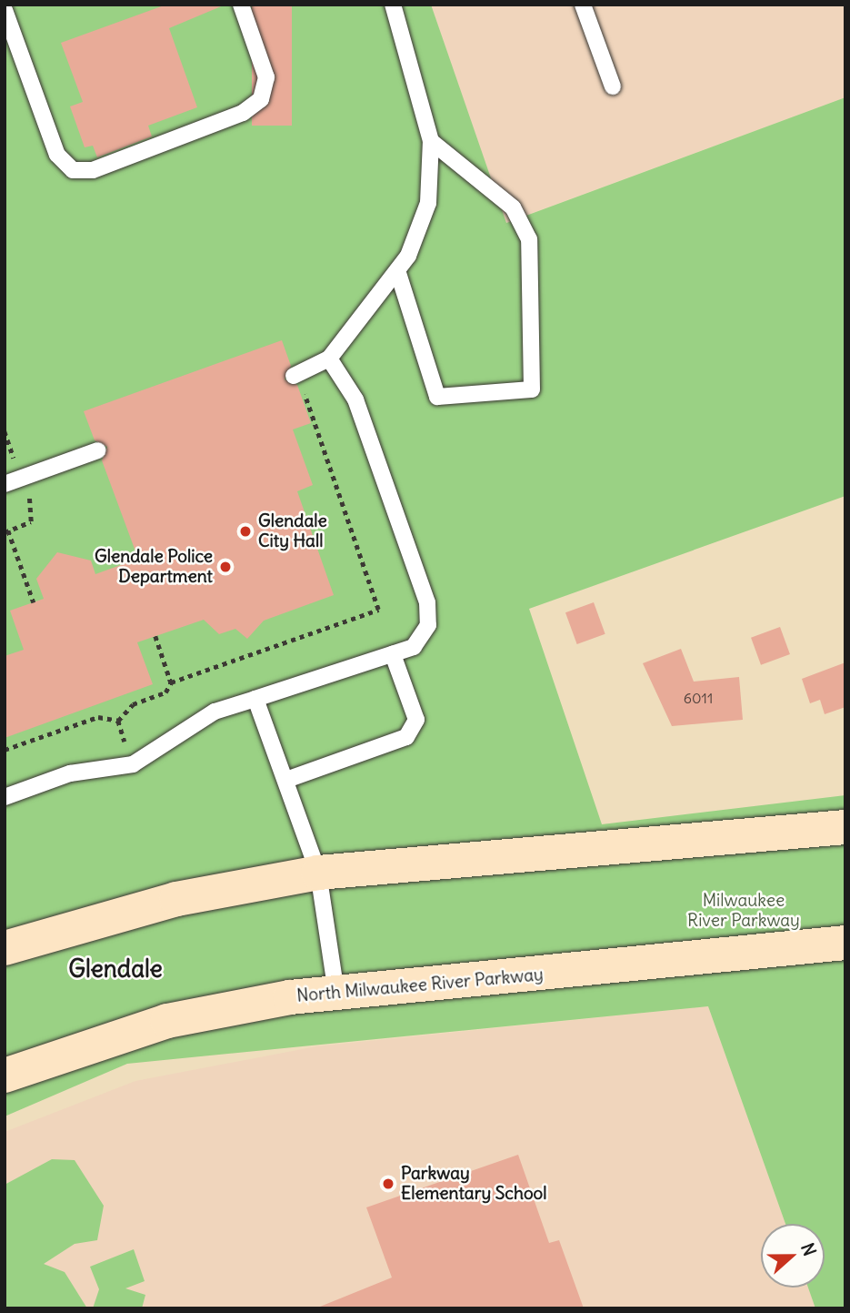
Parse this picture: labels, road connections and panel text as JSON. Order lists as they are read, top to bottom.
{
  "streets": {
    "street": ["North Milwaukee River Parkway"]
  },
  "districts": ["Glendale"],
  "parks": ["Milwaukee River Parkway"],
  "places": ["Glendale City Hall", "Glendale Police Department", "Parkway Elementary School"],
  "house_numbers": ["6011"],
  "north": "right"
}
